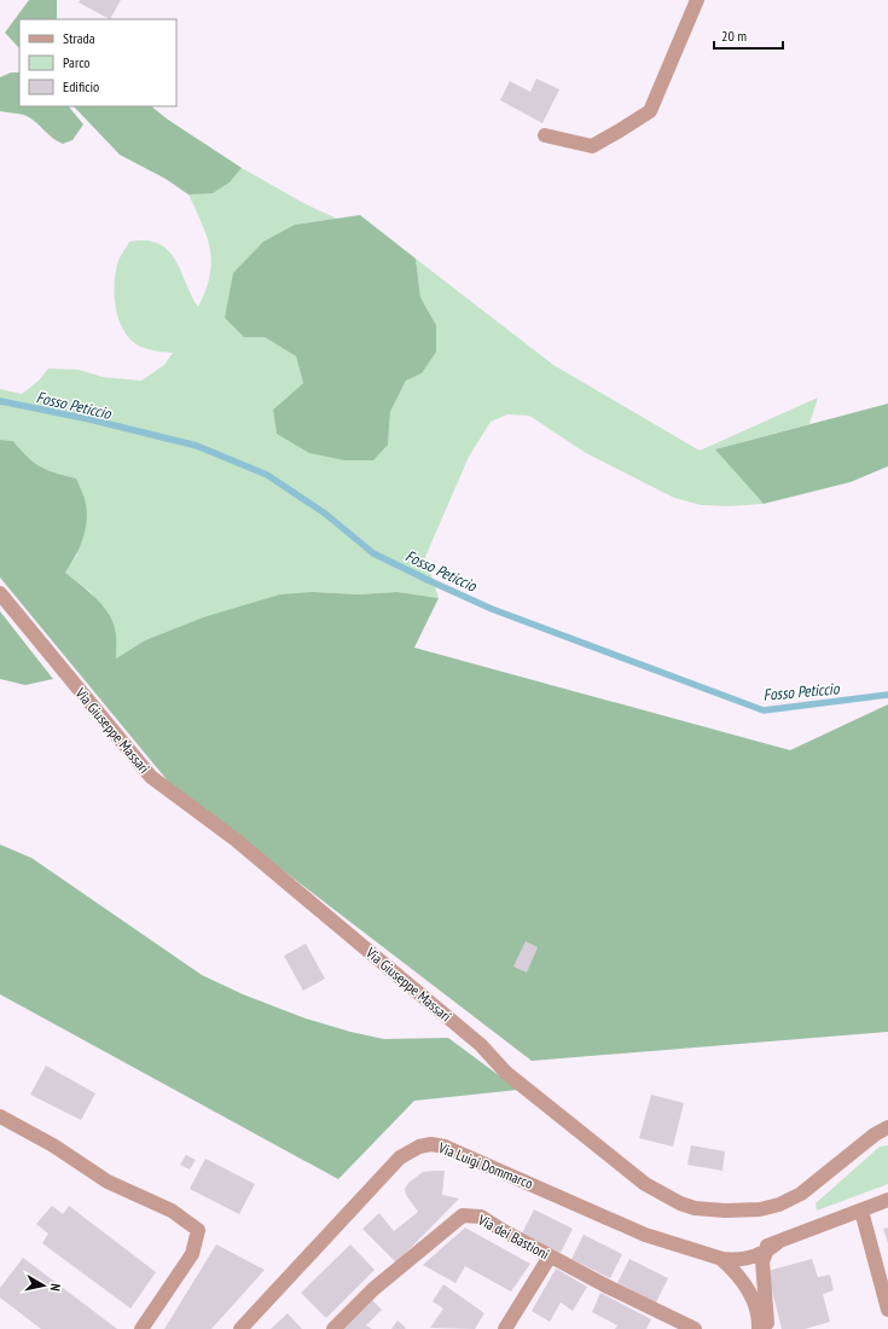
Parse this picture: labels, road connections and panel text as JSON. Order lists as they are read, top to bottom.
{
  "streets": {
    "street": ["Via Giuseppe Massari", "Via Luigi Dommarco", "Via dei Bastioni"]
  },
  "water": ["Fosso Peticcio"],
  "legend": ["Strada", "Parco", "Edificio"],
  "scale_bar": "20 m",
  "north": "right"
}
